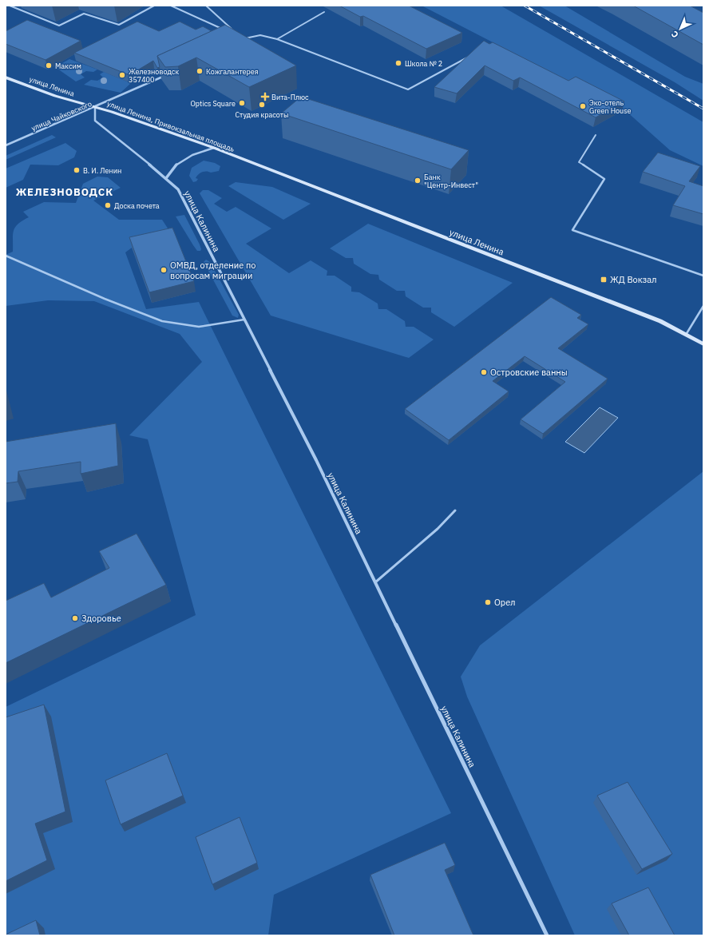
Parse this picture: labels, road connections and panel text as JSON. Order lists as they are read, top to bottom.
{
  "streets": {
    "main road": ["улица Ленина", "улица Ленина, Привокзальная площадь"],
    "street": ["улица Чайковского", "улица Калинина"]
  },
  "crossings": [
    ["улица Ленина", "улица Чайковского"],
    ["улица Ленина", "улица Ленина, Привокзальная площадь"],
    ["улица Ленина", "улица Калинина"],
    ["улица Чайковского", "улица Ленина, Привокзальная площадь"],
    ["улица Чайковского", "улица Калинина"],
    ["улица Ленина, Привокзальная площадь", "улица Калинина"]
  ],
  "districts": ["ЖЕЛЕЗНОВОДСК"],
  "places": {
    "other": [
      "Школа № 2",
      "Максим",
      "Кожгалантерея",
      "Железноводск 357400",
      "Optics Square",
      "Студия красоты",
      "Эко-отель Green House",
      "В. И. Ленин",
      "Банк \"Центр-Инвест\"",
      "Доска почета",
      "ОМВД, отделение по вопросам миграции",
      "Островские ванны",
      "Орел",
      "Здоровье"
    ],
    "health": ["Вита-Плюс"],
    "transit": ["ЖД Вокзал"]
  },
  "north": "bottom left"
}
